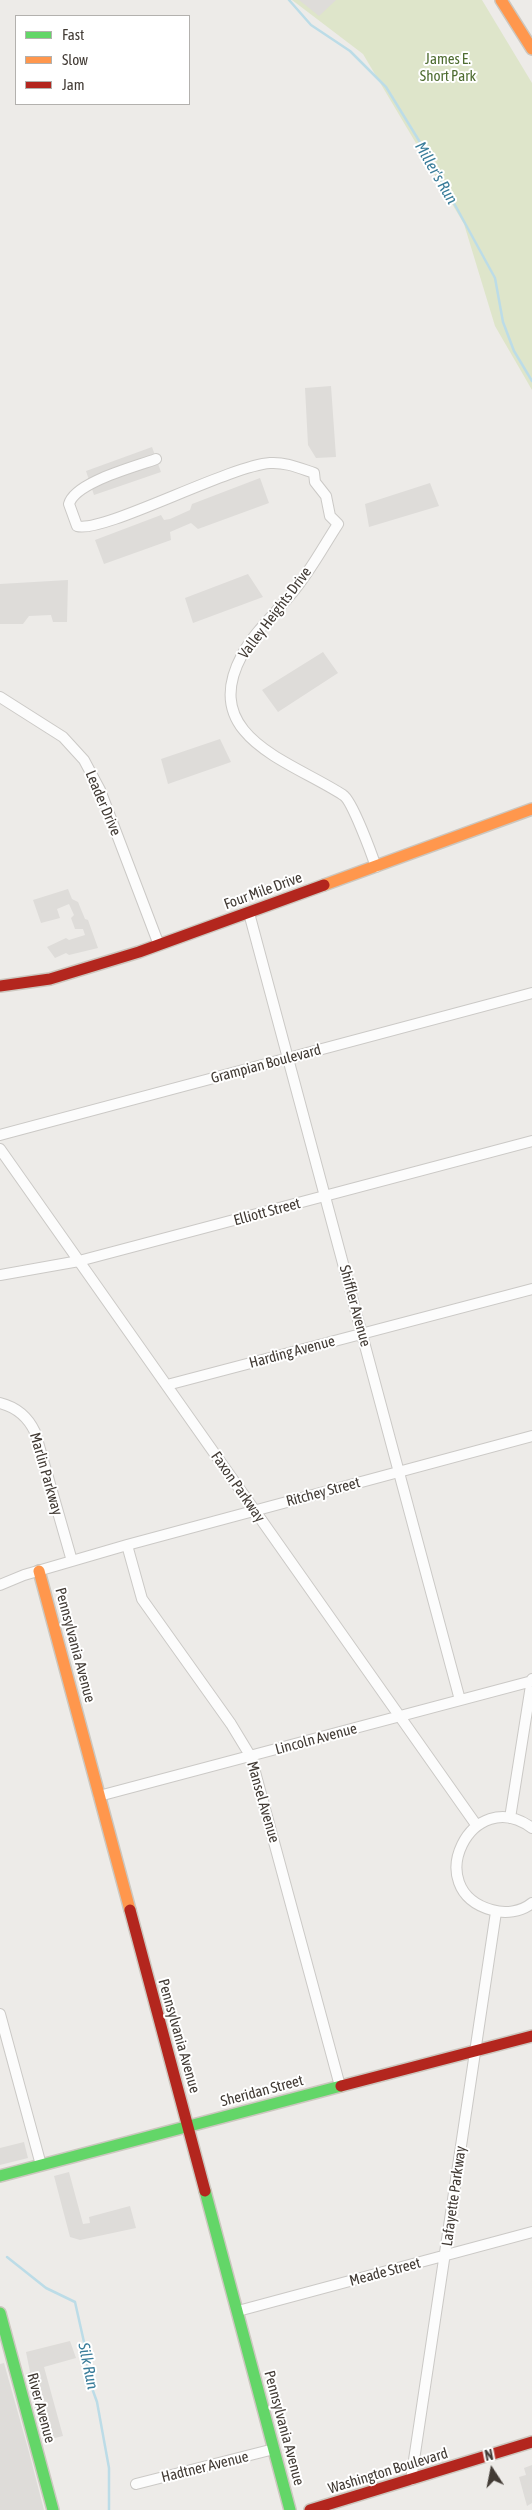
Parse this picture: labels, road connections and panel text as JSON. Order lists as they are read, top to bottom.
{
  "streets": {
    "street": [
      "Valley Heights Drive",
      "Leader Drive",
      "Four Mile Drive",
      "Grampian Boulevard",
      "Elliott Street",
      "Shiffler Avenue",
      "Harding Avenue",
      "Marlin Parkway",
      "Faxon Parkway",
      "Ritchey Street",
      "Pennsylvania Avenue",
      "Lincoln Avenue",
      "Mansel Avenue",
      "Sheridan Street",
      "Lafayette Parkway",
      "Meade Street",
      "River Avenue",
      "Hadtner Avenue",
      "Washington Boulevard"
    ]
  },
  "crossings": [
    ["Valley Heights Drive", "Four Mile Drive"],
    ["Leader Drive", "Four Mile Drive"],
    ["Four Mile Drive", "Shiffler Avenue"],
    ["Grampian Boulevard", "Shiffler Avenue"],
    ["Elliott Street", "Shiffler Avenue"],
    ["Elliott Street", "Faxon Parkway"],
    ["Shiffler Avenue", "Harding Avenue"],
    ["Shiffler Avenue", "Ritchey Street"],
    ["Shiffler Avenue", "Lincoln Avenue"],
    ["Harding Avenue", "Faxon Parkway"],
    ["Marlin Parkway", "Ritchey Street"],
    ["Faxon Parkway", "Ritchey Street"],
    ["Faxon Parkway", "Lincoln Avenue"],
    ["Ritchey Street", "Pennsylvania Avenue"],
    ["Ritchey Street", "Mansel Avenue"],
    ["Pennsylvania Avenue", "Lincoln Avenue"],
    ["Pennsylvania Avenue", "Sheridan Street"],
    ["Pennsylvania Avenue", "Meade Street"],
    ["Pennsylvania Avenue", "Hadtner Avenue"],
    ["Lincoln Avenue", "Mansel Avenue"],
    ["Mansel Avenue", "Sheridan Street"],
    ["Sheridan Street", "Lafayette Parkway"],
    ["Lafayette Parkway", "Meade Street"],
    ["Lafayette Parkway", "Washington Boulevard"]
  ],
  "water": ["Miller's Run", "Silk Run"],
  "parks": ["James E. Short Park"],
  "legend": ["Fast", "Slow", "Jam"],
  "north": "top"
}
